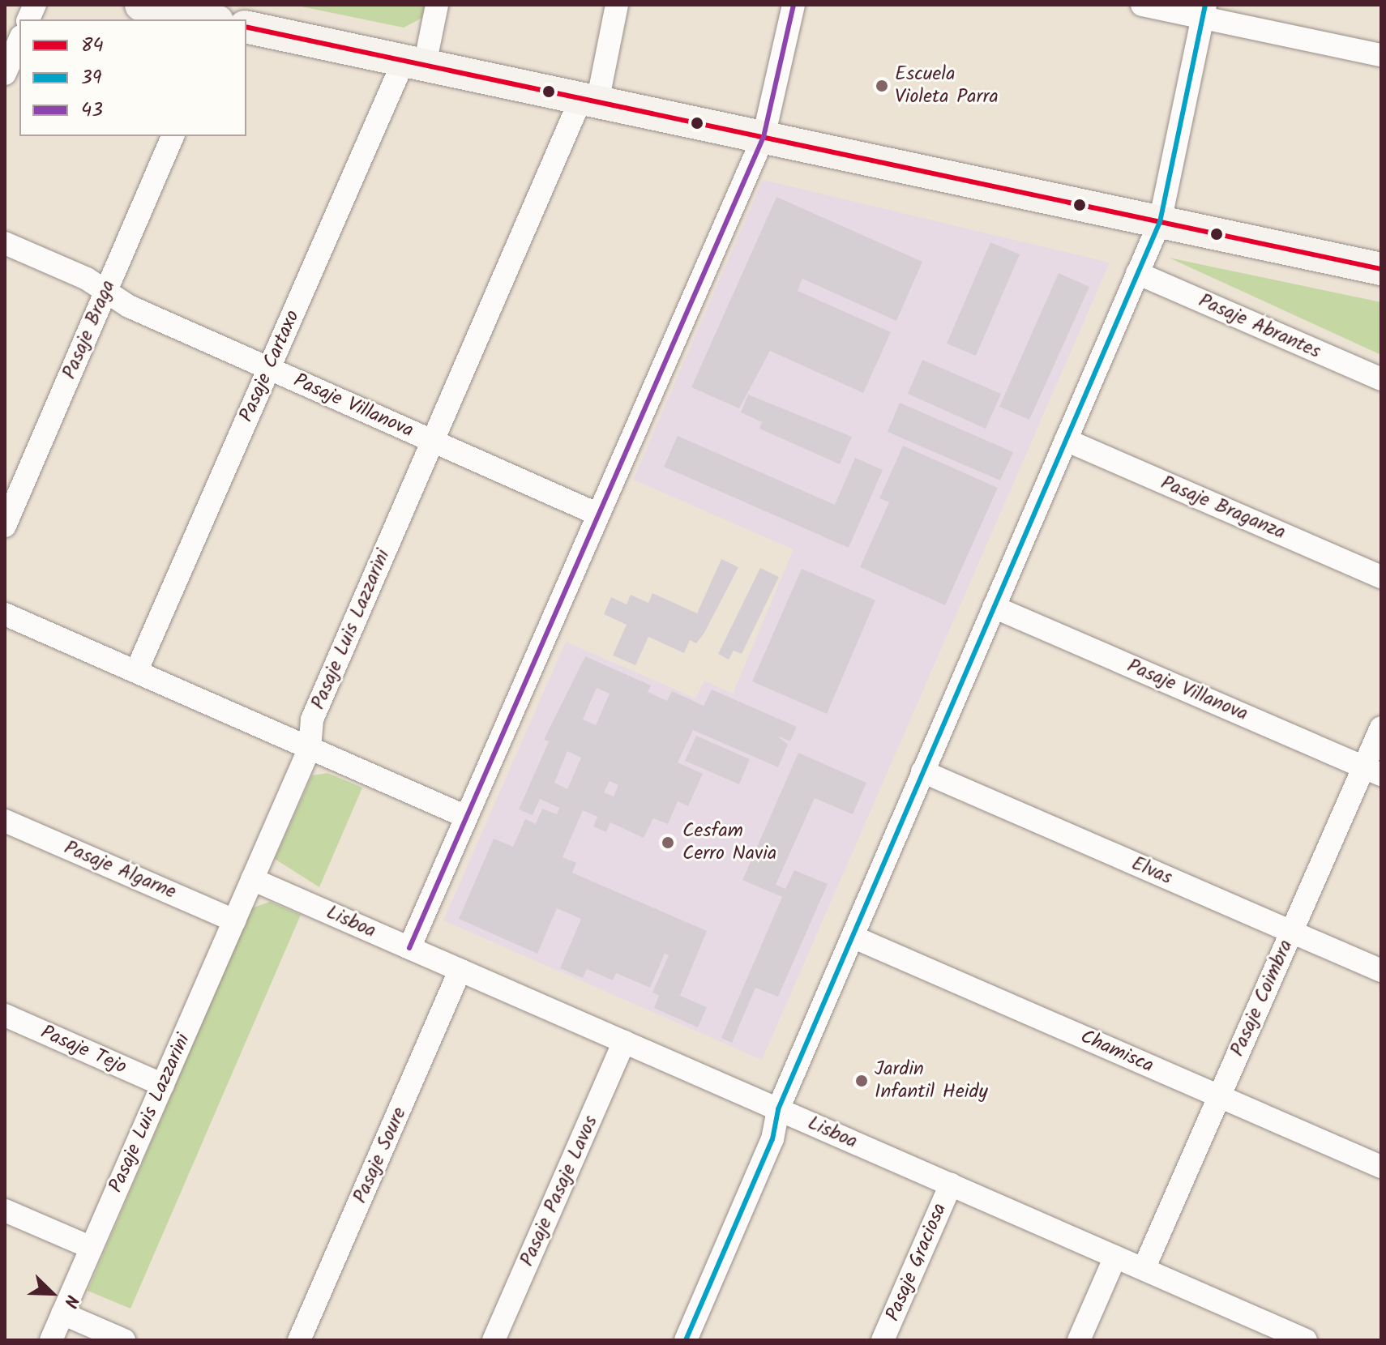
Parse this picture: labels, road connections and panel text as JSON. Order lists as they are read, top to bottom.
{
  "streets": {
    "street": [
      "Pasaje Abrantes",
      "Pasaje Braga",
      "Pasaje Cartaxo",
      "Pasaje Villanova",
      "Pasaje Braganza",
      "Pasaje Luis Lazzarini",
      "Pasaje Algarne",
      "Elvas",
      "Lisboa",
      "Pasaje Coimbra",
      "Pasaje Tejo",
      "Chamisca",
      "Pasaje Soure",
      "Pasaje Pasaje Lavos",
      "Pasaje Graciosa"
    ]
  },
  "crossings": [
    ["Pasaje Braga", "Pasaje Villanova"],
    ["Pasaje Cartaxo", "Pasaje Villanova"],
    ["Pasaje Villanova", "Pasaje Luis Lazzarini"],
    ["Pasaje Villanova", "Pasaje Coimbra"],
    ["Pasaje Luis Lazzarini", "Pasaje Algarne"],
    ["Pasaje Luis Lazzarini", "Lisboa"],
    ["Pasaje Luis Lazzarini", "Pasaje Tejo"],
    ["Elvas", "Pasaje Coimbra"],
    ["Lisboa", "Pasaje Coimbra"],
    ["Lisboa", "Pasaje Soure"],
    ["Lisboa", "Pasaje Pasaje Lavos"],
    ["Lisboa", "Pasaje Graciosa"],
    ["Pasaje Coimbra", "Chamisca"]
  ],
  "places": ["Escuela Violeta Parra", "Cesfam Cerro Navia", "Jardin Infantil Heidy"],
  "lines": ["transit line 39", "transit line 43", "transit line 84"],
  "legend": ["84", "39", "43"],
  "north": "bottom right"
}
